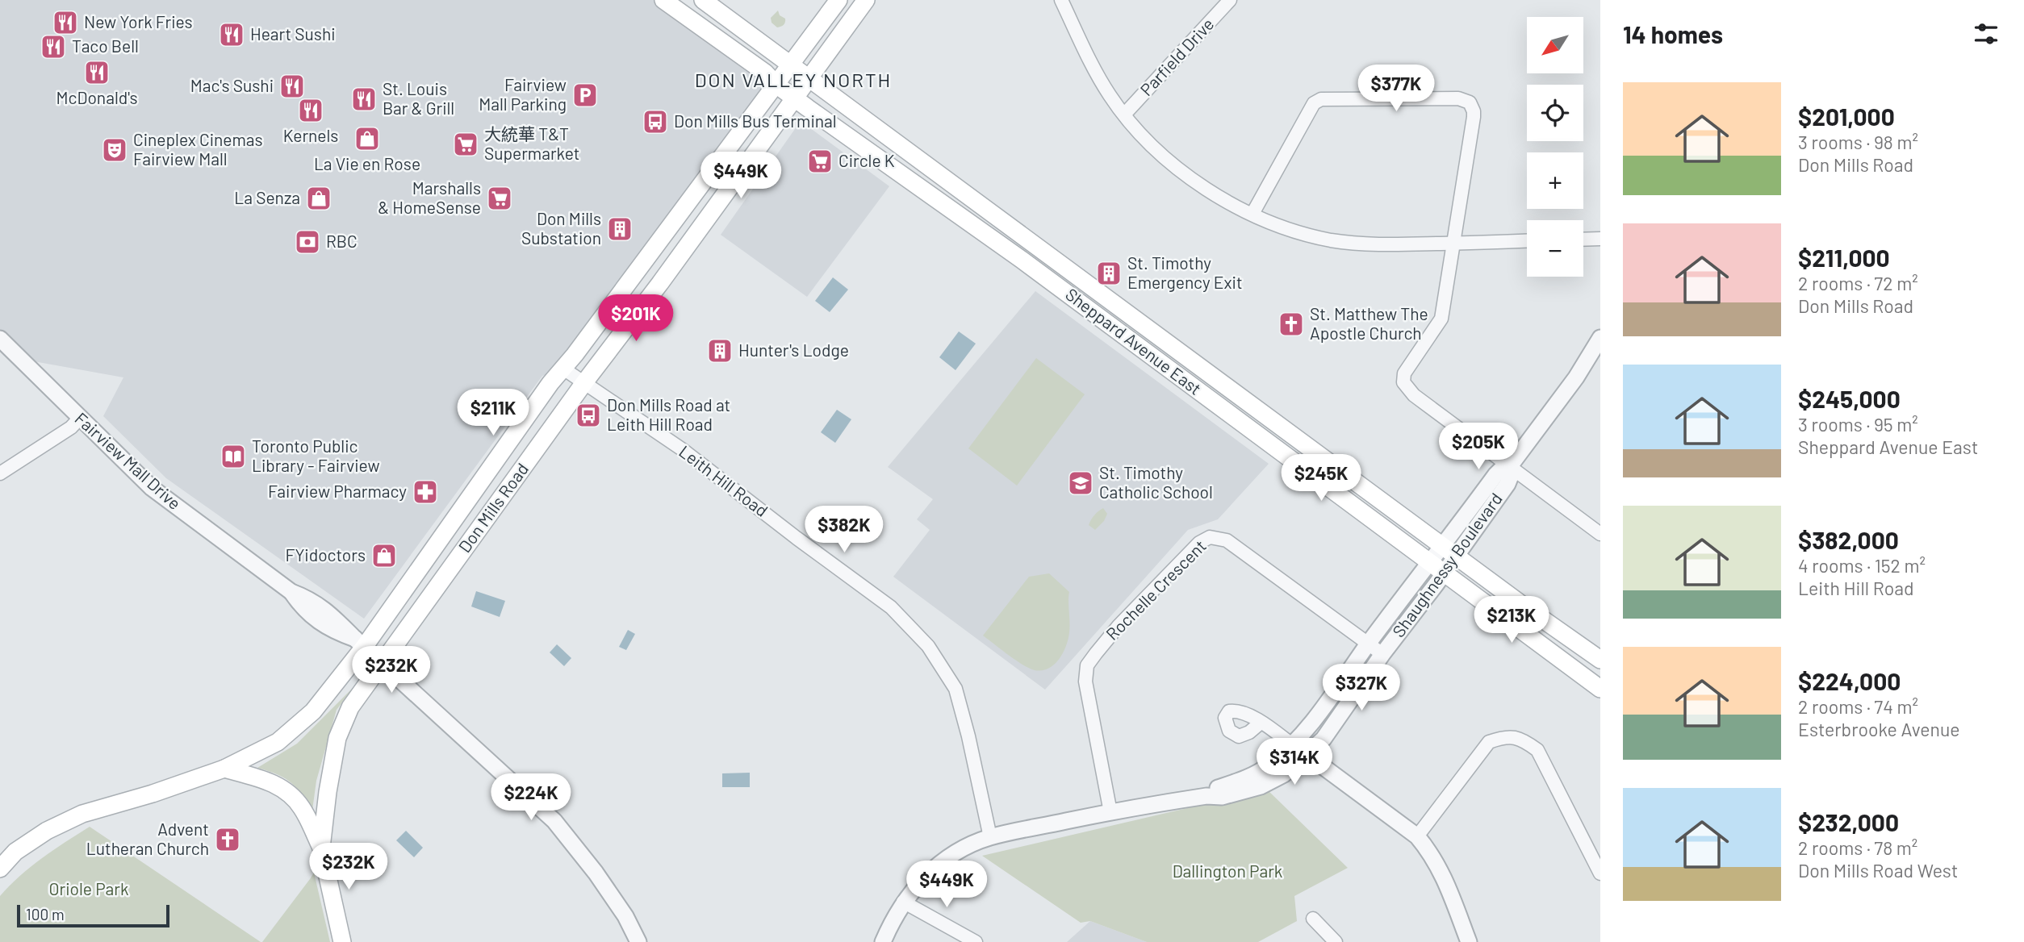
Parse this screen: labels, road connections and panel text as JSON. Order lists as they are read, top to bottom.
{
  "streets": {
    "main road": ["Sheppard Avenue East", "Don Mills Road"],
    "street": [
      "Parfield Drive",
      "Fairview Mall Drive",
      "Leith Hill Road",
      "Shaughnessy Boulevard",
      "Rochelle Crescent"
    ]
  },
  "crossings": [
    ["Sheppard Avenue East", "Don Mills Road"],
    ["Sheppard Avenue East", "Shaughnessy Boulevard"],
    ["Fairview Mall Drive", "Don Mills Road"],
    ["Leith Hill Road", "Don Mills Road"],
    ["Leith Hill Road", "Shaughnessy Boulevard"],
    ["Shaughnessy Boulevard", "Rochelle Crescent"]
  ],
  "districts": ["DON VALLEY NORTH"],
  "parks": ["Dallington Park", "Oriole Park"],
  "places": {
    "restaurant": [
      "New York Fries",
      "Heart Sushi",
      "Taco Bell",
      "McDonald's",
      "Mac's Sushi",
      "St. Louis Bar & Grill",
      "Kernels"
    ],
    "parking": ["Fairview Mall Parking"],
    "bus stop": ["Don Mills Bus Terminal", "Don Mills Road at Leith Hill Road"],
    "shop": ["La Vie en Rose", "La Senza", "FYidoctors"],
    "supermarket": ["大統華 T&T Supermarket", "Circle K", "Marshalls & HomeSense"],
    "theatre": ["Cineplex Cinemas Fairview Mall"],
    "building": ["Don Mills Substation", "St. Timothy Emergency Exit", "Hunter's Lodge"],
    "bank": ["RBC"],
    "church": ["St. Matthew The Apostle Church", "Advent Lutheran Church"],
    "library": ["Toronto Public Library - Fairview"],
    "school or university": ["St. Timothy Catholic School"],
    "pharmacy": ["Fairview Pharmacy"]
  },
  "scale_bar": "100 m",
  "north": "bottom left",
  "page": {
    "heading": "14 homes",
    "map_buttons": ["+", "−"],
    "price": [
      "$377K",
      "$449K",
      "$201K",
      "$211K",
      "$205K",
      "$245K",
      "$382K",
      "$213K",
      "$232K",
      "$327K",
      "$314K",
      "$224K",
      "$232K",
      "$449K"
    ],
    "list": [
      {
        "name": "$201,000",
        "note": "3 rooms · 98 m² · Don Mills Road"
      },
      {
        "name": "$211,000",
        "note": "2 rooms · 72 m² · Don Mills Road"
      },
      {
        "name": "$245,000",
        "note": "3 rooms · 95 m² · Sheppard Avenue East"
      },
      {
        "name": "$382,000",
        "note": "4 rooms · 152 m² · Leith Hill Road"
      },
      {
        "name": "$224,000",
        "note": "2 rooms · 74 m² · Esterbrooke Avenue"
      },
      {
        "name": "$232,000",
        "note": "2 rooms · 78 m² · Don Mills Road West"
      }
    ],
    "scale": "100 m"
  }
}
